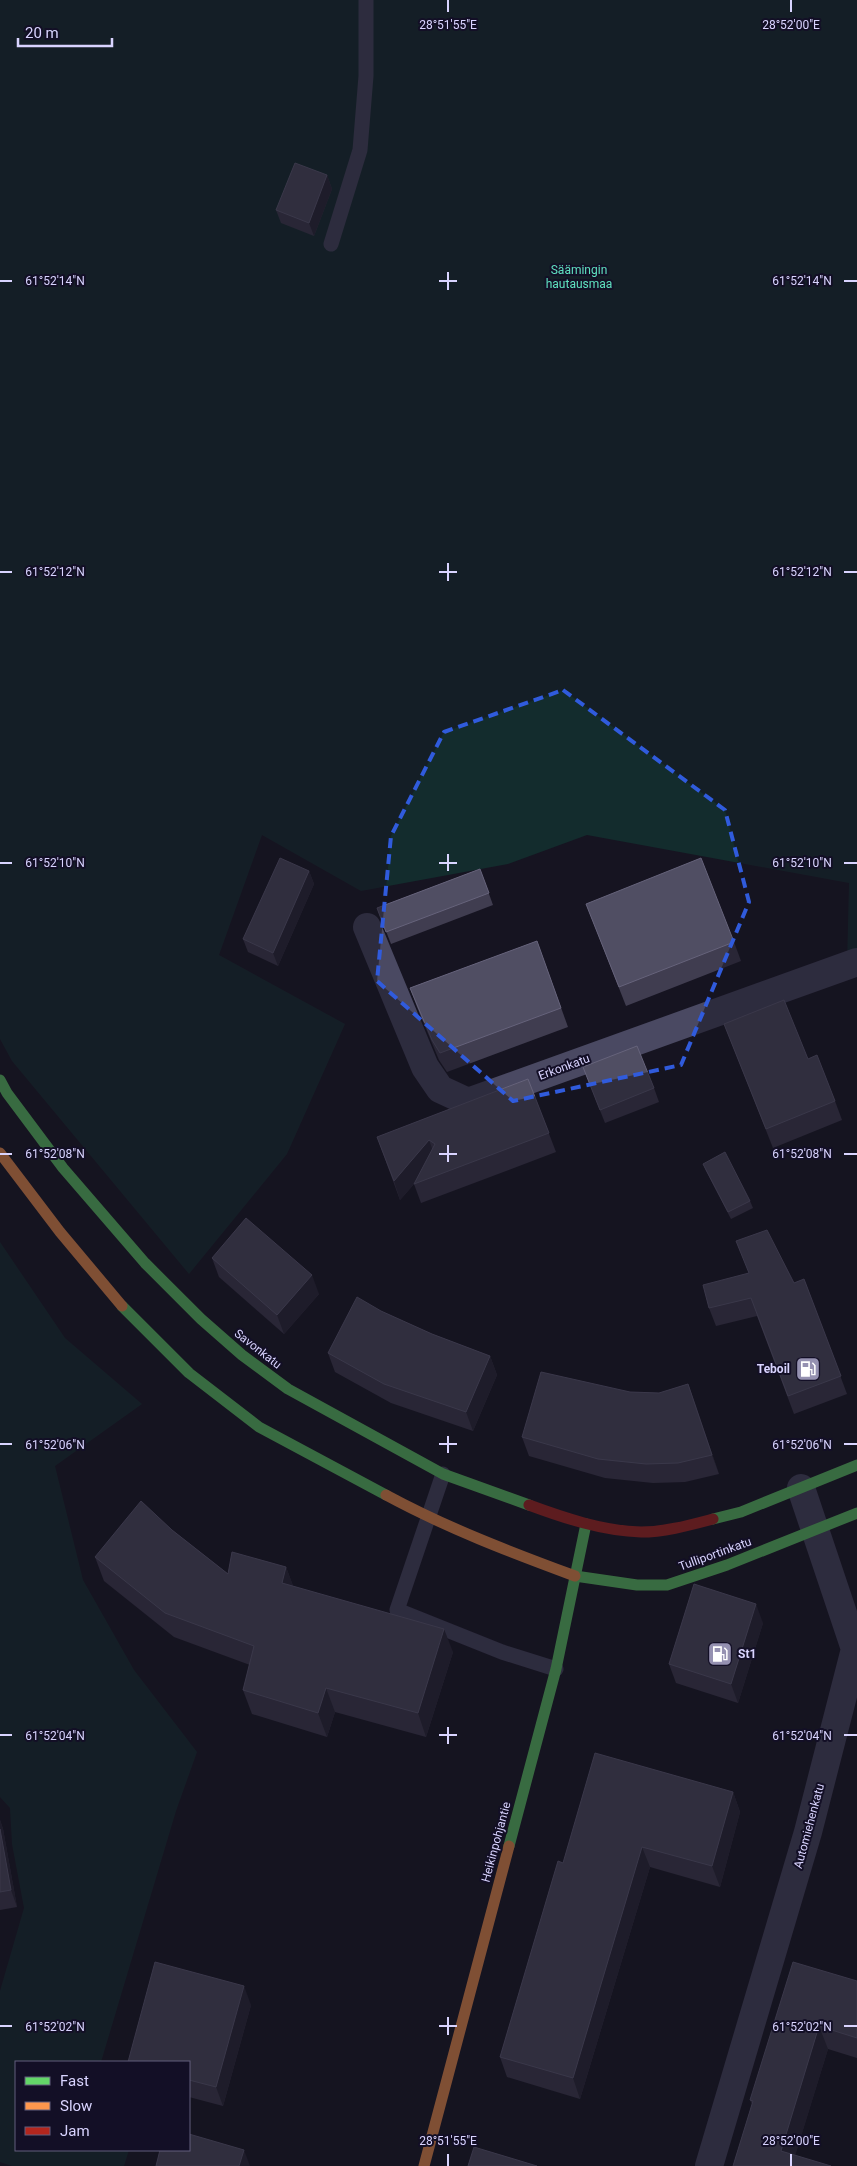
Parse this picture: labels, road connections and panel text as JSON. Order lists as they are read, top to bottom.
{
  "streets": {
    "main road": ["Savonkatu", "Tulliportinkatu", "Heikinpohjantie"],
    "street": ["Erkonkatu", "Automiehenkatu"]
  },
  "crossings": [
    ["Savonkatu", "Heikinpohjantie"],
    ["Tulliportinkatu", "Automiehenkatu"],
    ["Tulliportinkatu", "Heikinpohjantie"]
  ],
  "parks": ["Säämingin hautausmaa"],
  "places": {
    "fuel station": ["Teboil", "St1"]
  },
  "legend": ["Fast", "Slow", "Jam"],
  "scale_bar": "20 m",
  "coordinates": [
    "28°51'55\"E",
    "28°52'00\"E",
    "61°52'14\"N",
    "61°52'12\"N",
    "61°52'10\"N",
    "61°52'08\"N",
    "61°52'06\"N",
    "61°52'04\"N",
    "61°52'02\"N"
  ]
}
